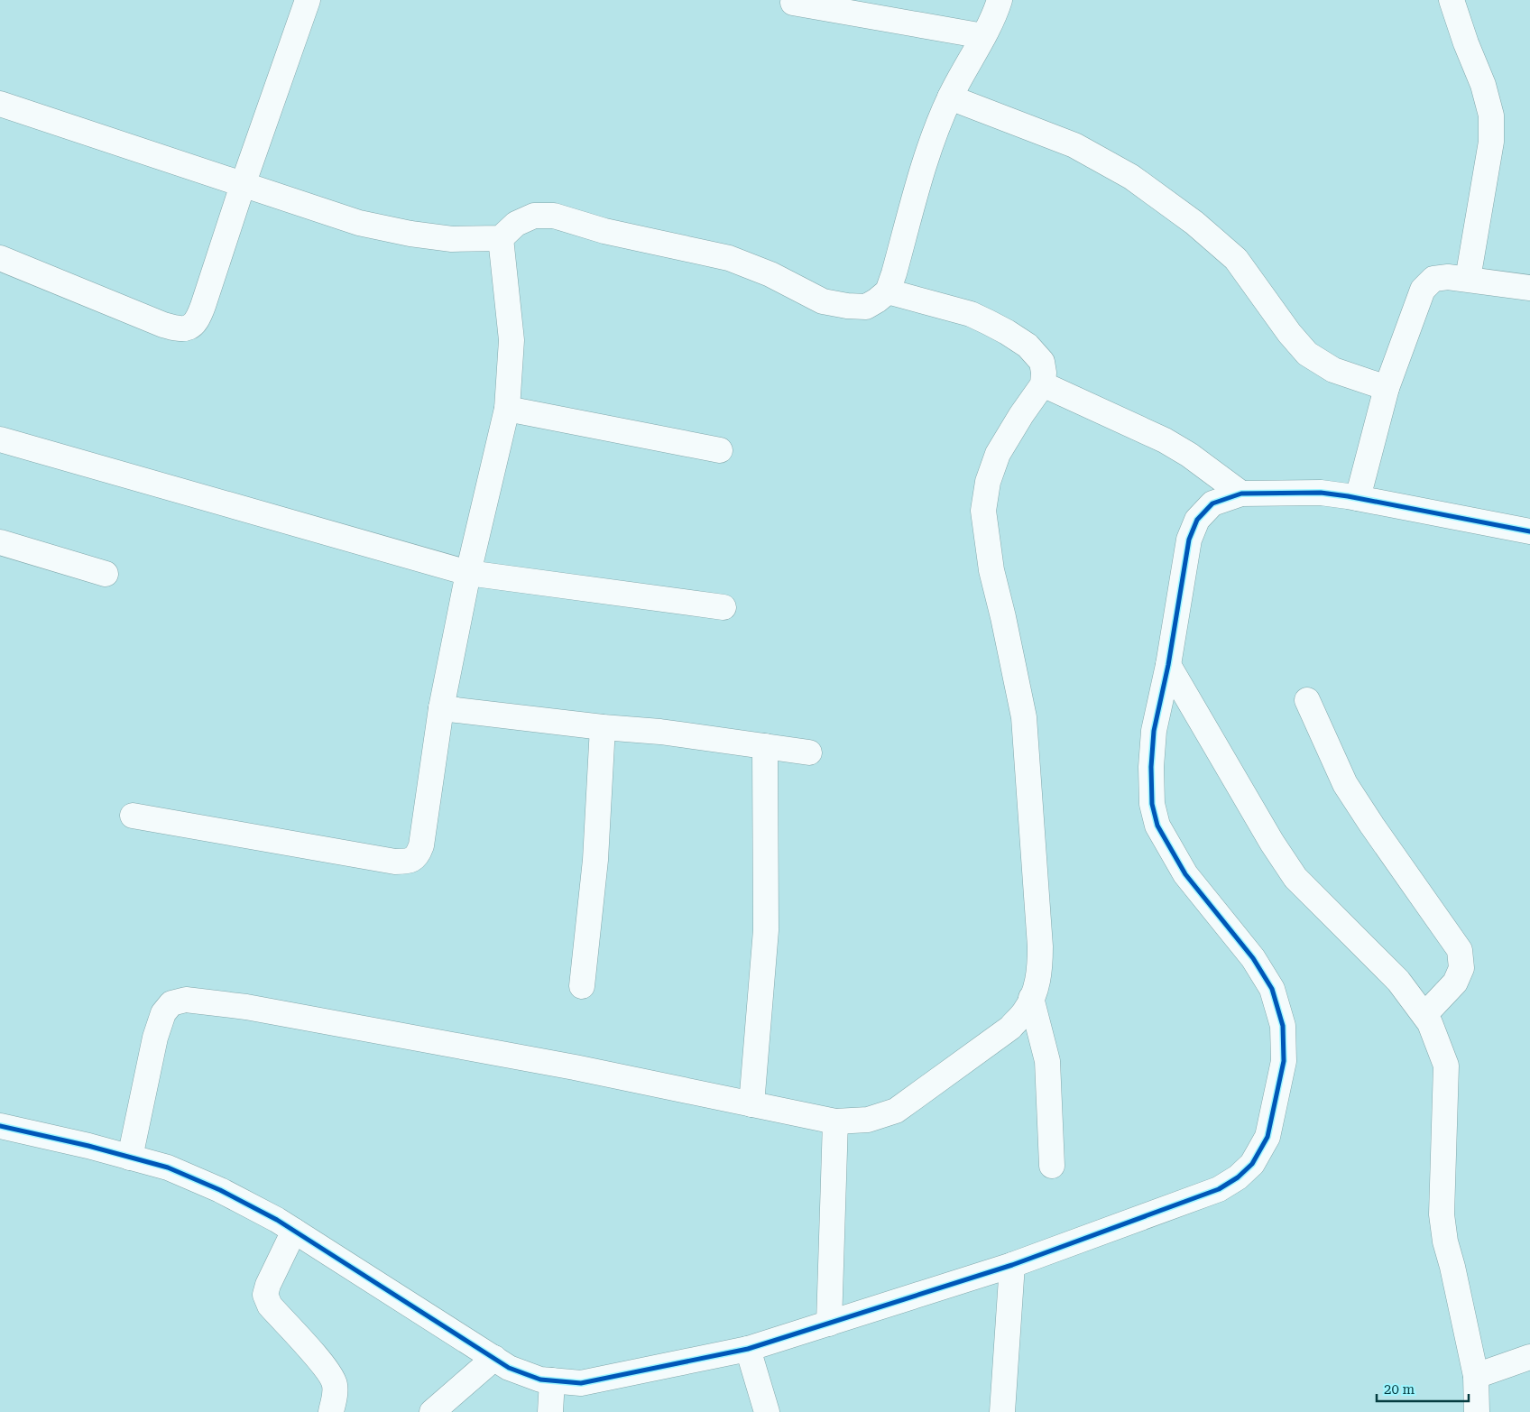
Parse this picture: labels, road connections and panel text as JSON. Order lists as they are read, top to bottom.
{
  "scale_bar": "20 m"
}
